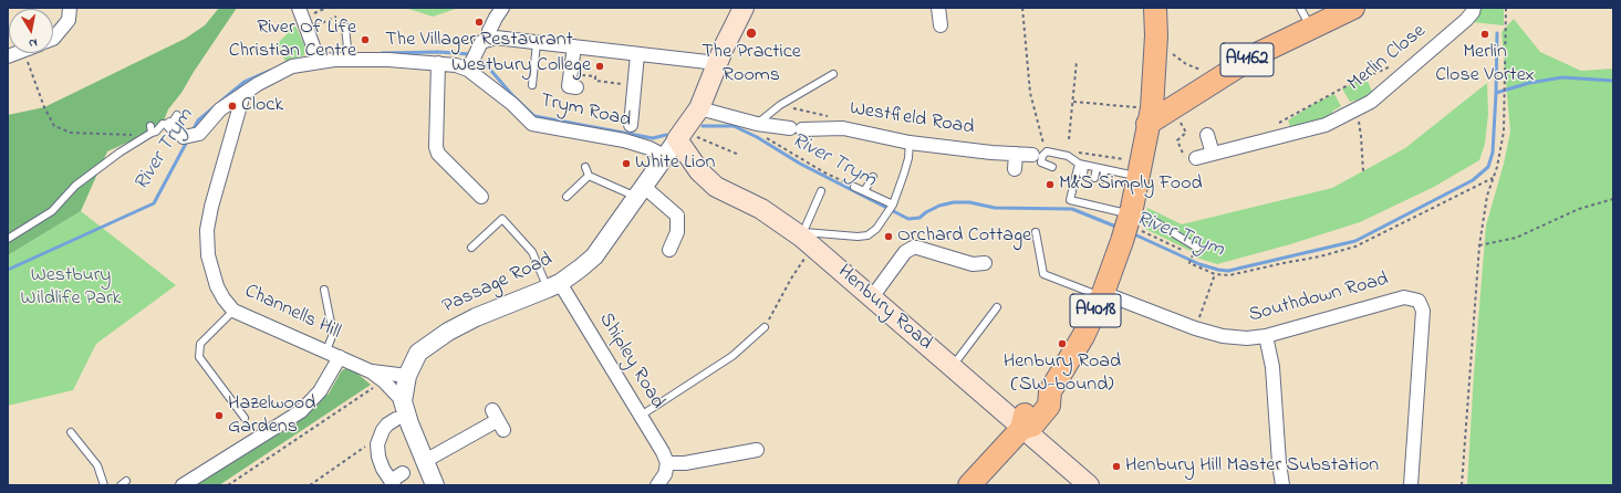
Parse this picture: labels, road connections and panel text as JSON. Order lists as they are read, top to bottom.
{
  "streets": {
    "main road": ["A4162", "Henbury Road", "A4018"],
    "street": [
      "Merlin Close",
      "Trym Road",
      "Westfield Road",
      "Passage Road",
      "Southdown Road",
      "Channells Hill",
      "Shipley Road"
    ]
  },
  "crossings": [
    ["A4162", "A4018"],
    ["Trym Road", "Passage Road"],
    ["Trym Road", "Channells Hill"],
    ["Passage Road", "Henbury Road"],
    ["Passage Road", "Channells Hill"],
    ["Passage Road", "Shipley Road"],
    ["Southdown Road", "A4018"],
    ["Henbury Road", "A4018"]
  ],
  "water": ["River Trym"],
  "parks": ["Westbury Wildlife Park"],
  "places": [
    "The Villager Restaurant",
    "The Practice Rooms",
    "Merlin Close Vortex",
    "River Of Life Christian Centre",
    "Westbury College",
    "Clock",
    "White Lion",
    "M&S Simply Food",
    "Orchard Cottage",
    "Henbury Road (SW-bound)",
    "Hazelwood Gardens",
    "Henbury Hill Master Substation"
  ],
  "north": "bottom"
}
